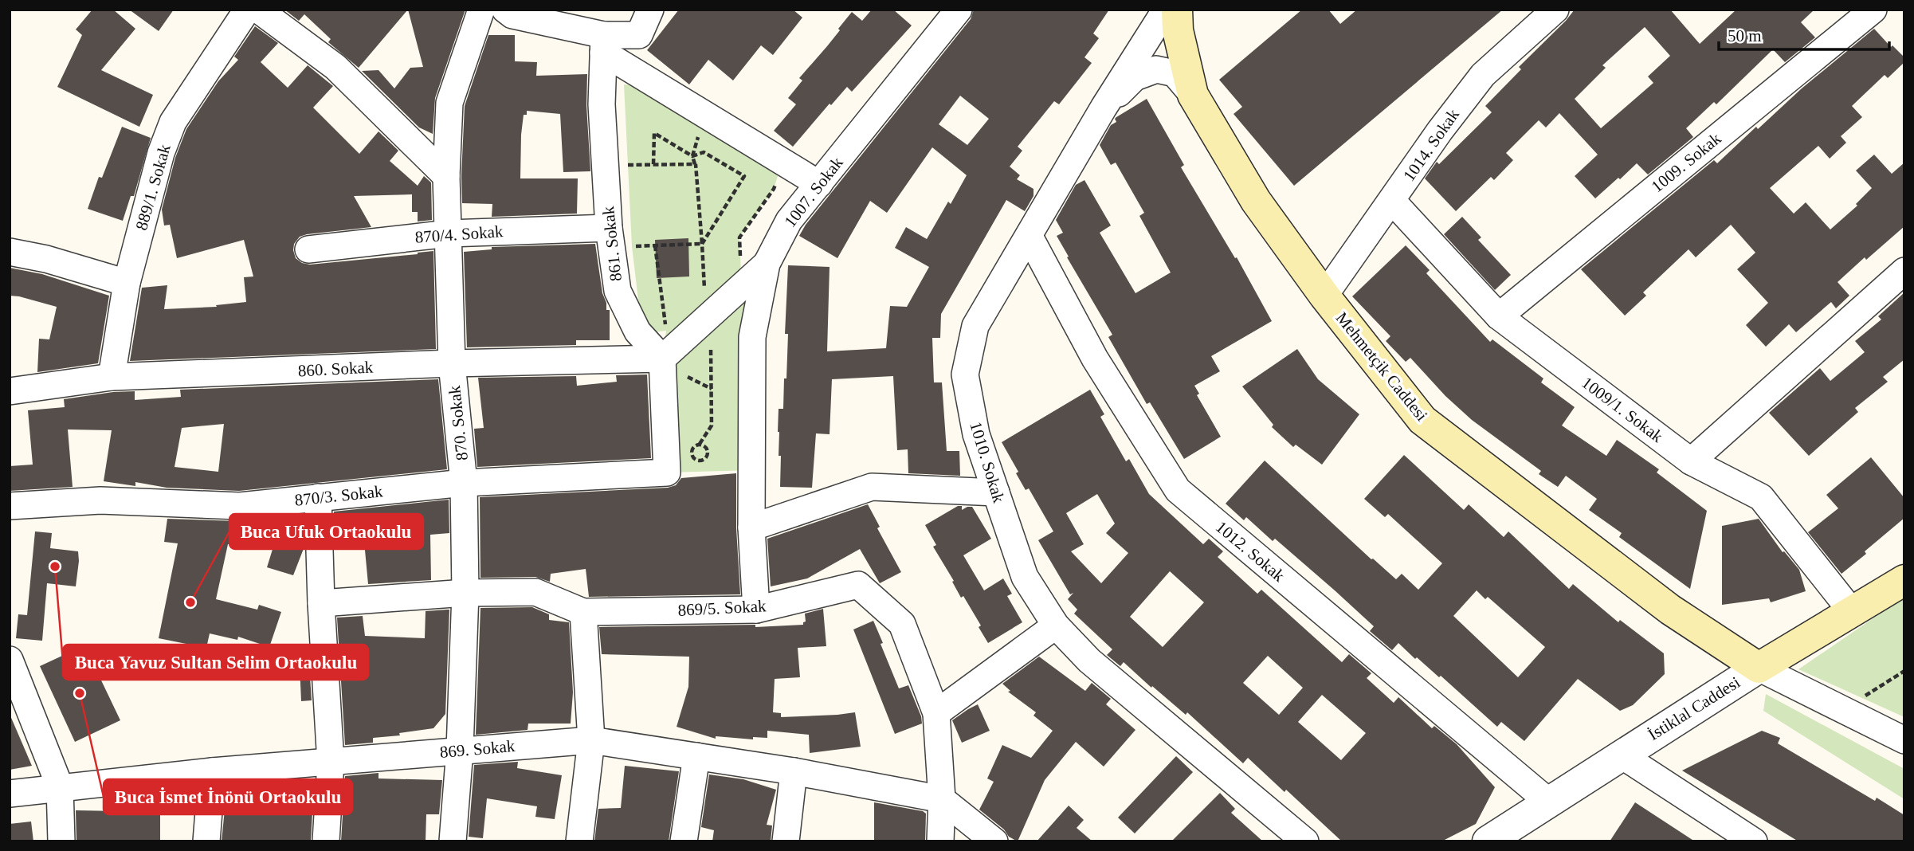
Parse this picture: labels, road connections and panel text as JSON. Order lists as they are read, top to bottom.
{
  "streets": {
    "main road": ["Mehmetçik Caddesi", "İstiklal Caddesi"],
    "street": [
      "1014. Sokak",
      "1009. Sokak",
      "889/1. Sokak",
      "1007. Sokak",
      "870/4. Sokak",
      "861. Sokak",
      "860. Sokak",
      "1009/1. Sokak",
      "870. Sokak",
      "1010. Sokak",
      "870/3. Sokak",
      "1012. Sokak",
      "869/5. Sokak",
      "869. Sokak"
    ]
  },
  "crossings": [
    ["1014. Sokak", "Mehmetçik Caddesi"],
    ["1014. Sokak", "1009/1. Sokak"],
    ["1009. Sokak", "1009/1. Sokak"],
    ["889/1. Sokak", "860. Sokak"],
    ["1007. Sokak", "869/5. Sokak"],
    ["870/4. Sokak", "861. Sokak"],
    ["870/4. Sokak", "870. Sokak"],
    ["861. Sokak", "860. Sokak"],
    ["861. Sokak", "870/3. Sokak"],
    ["Mehmetçik Caddesi", "İstiklal Caddesi"],
    ["860. Sokak", "870. Sokak"],
    ["860. Sokak", "870/3. Sokak"],
    ["1009/1. Sokak", "İstiklal Caddesi"],
    ["870. Sokak", "870/3. Sokak"],
    ["870. Sokak", "869/5. Sokak"],
    ["870. Sokak", "869. Sokak"],
    ["1010. Sokak", "1012. Sokak"],
    ["1012. Sokak", "İstiklal Caddesi"],
    ["869/5. Sokak", "869. Sokak"]
  ],
  "places": ["Buca Yavuz Sultan Selim Ortaokulu", "Buca Ufuk Ortaokulu", "Buca İsmet İnönü Ortaokulu"],
  "scale_bar": "50 m"
}
